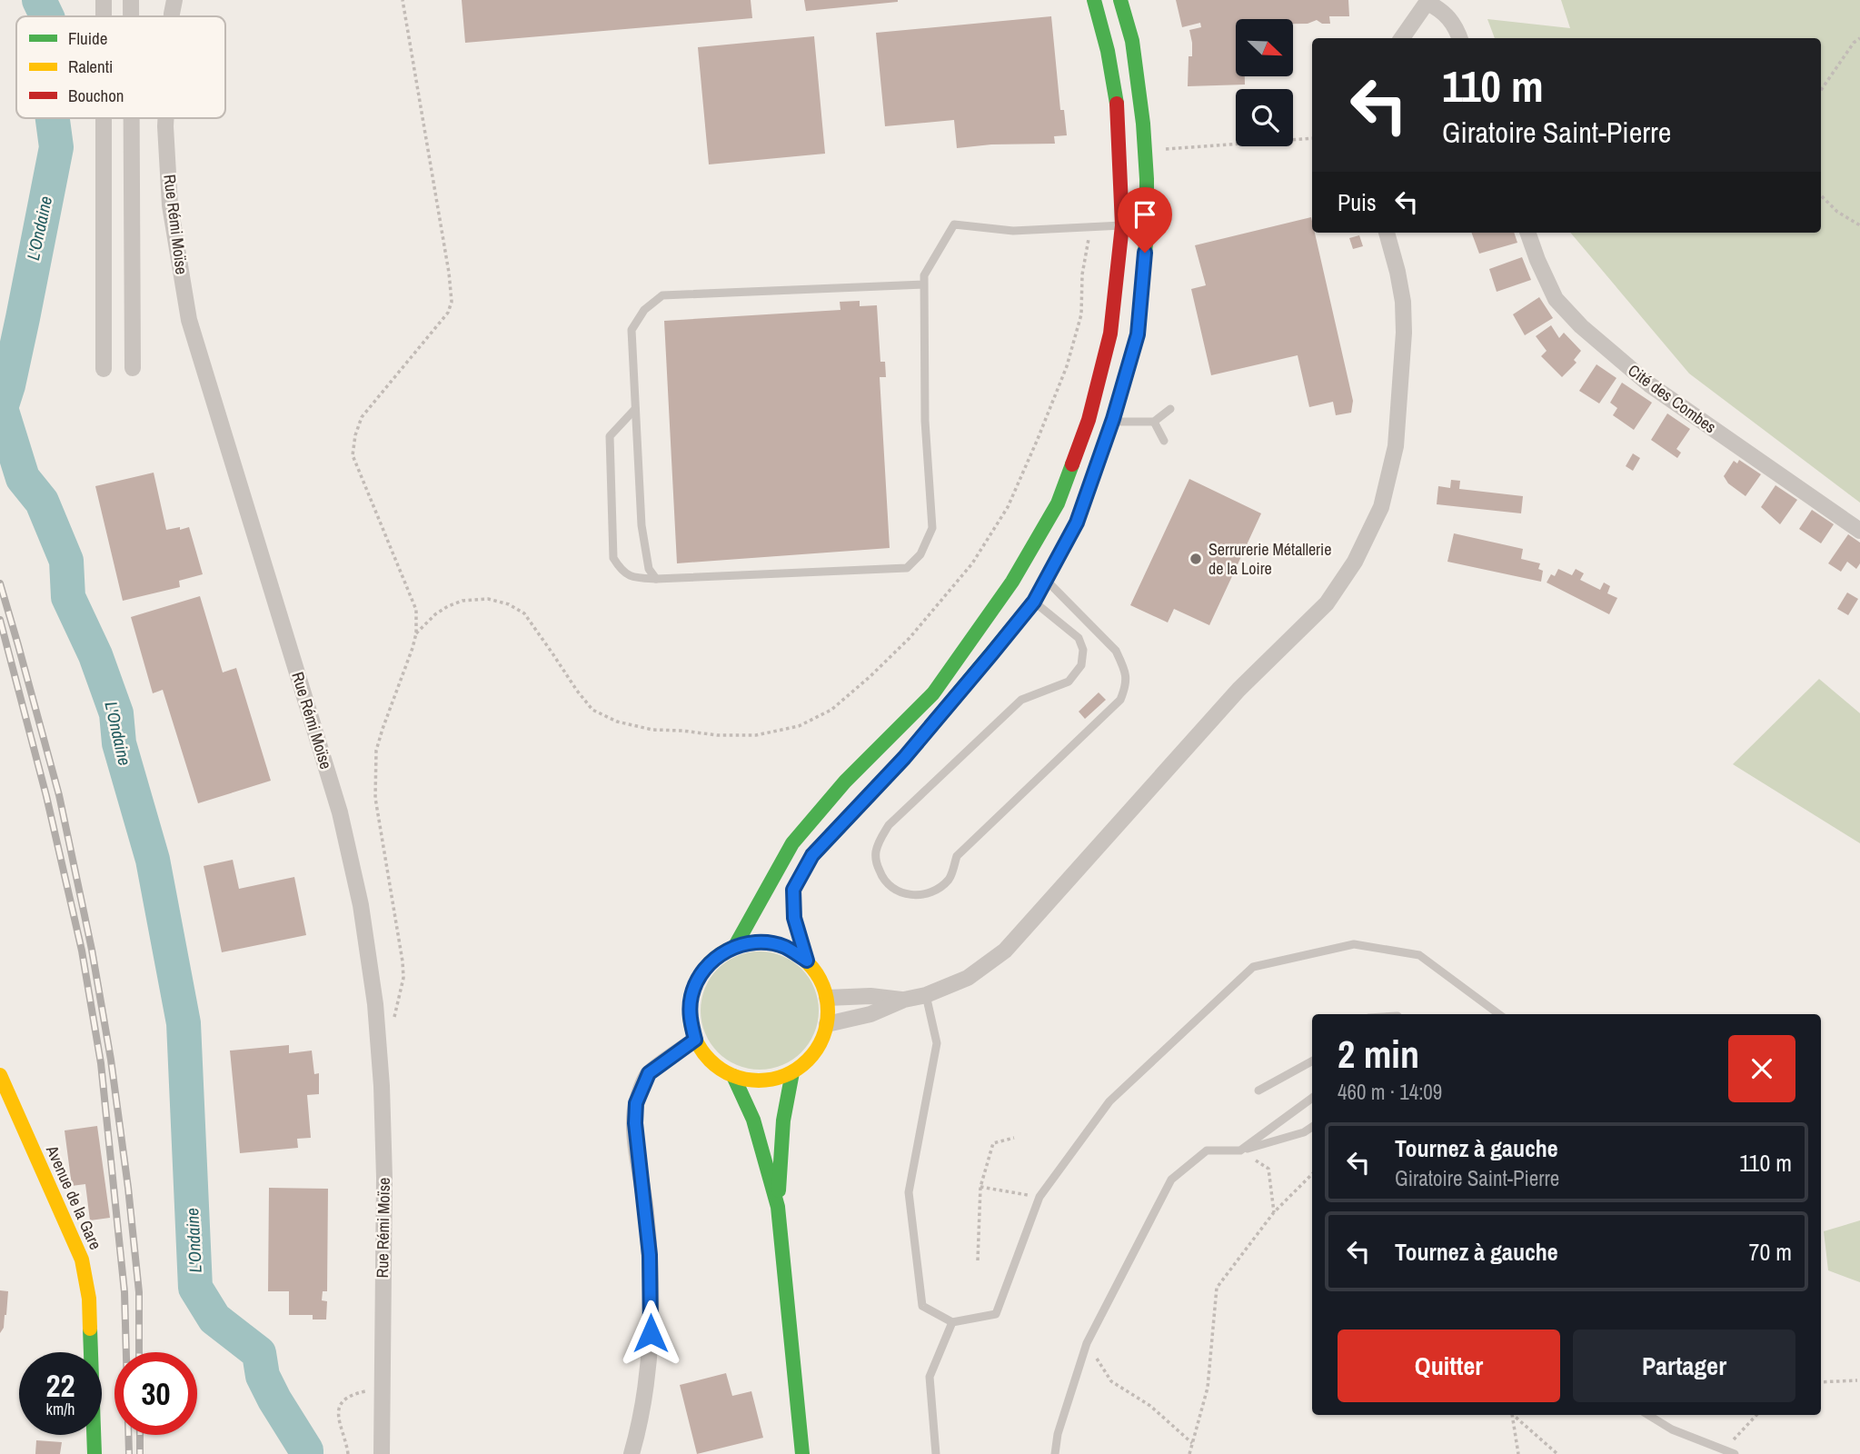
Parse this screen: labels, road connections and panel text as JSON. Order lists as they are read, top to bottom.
{
  "streets": {
    "main road": ["Avenue de la Gare"],
    "street": ["Rue Rémi Moïse", "Cité des Combes"]
  },
  "water": ["L'Ondaine"],
  "places": ["Serrurerie Métallerie de la Loire"],
  "legend": ["Fluide", "Ralenti", "Bouchon"],
  "north": "bottom right",
  "page": {
    "turn": ["110 m", "Giratoire Saint-Pierre"],
    "then": "Puis",
    "heading": ["2 min", "460 m · 14:09"],
    "list": [
      {
        "name": "Tournez à gauche",
        "note": "Giratoire Saint-Pierre",
        "value": "110 m"
      },
      {
        "name": "Tournez à gauche",
        "value": "70 m"
      }
    ],
    "buttons": ["Quitter", "Partager"],
    "speed": "22 km/h",
    "limit": "30"
  }
}
